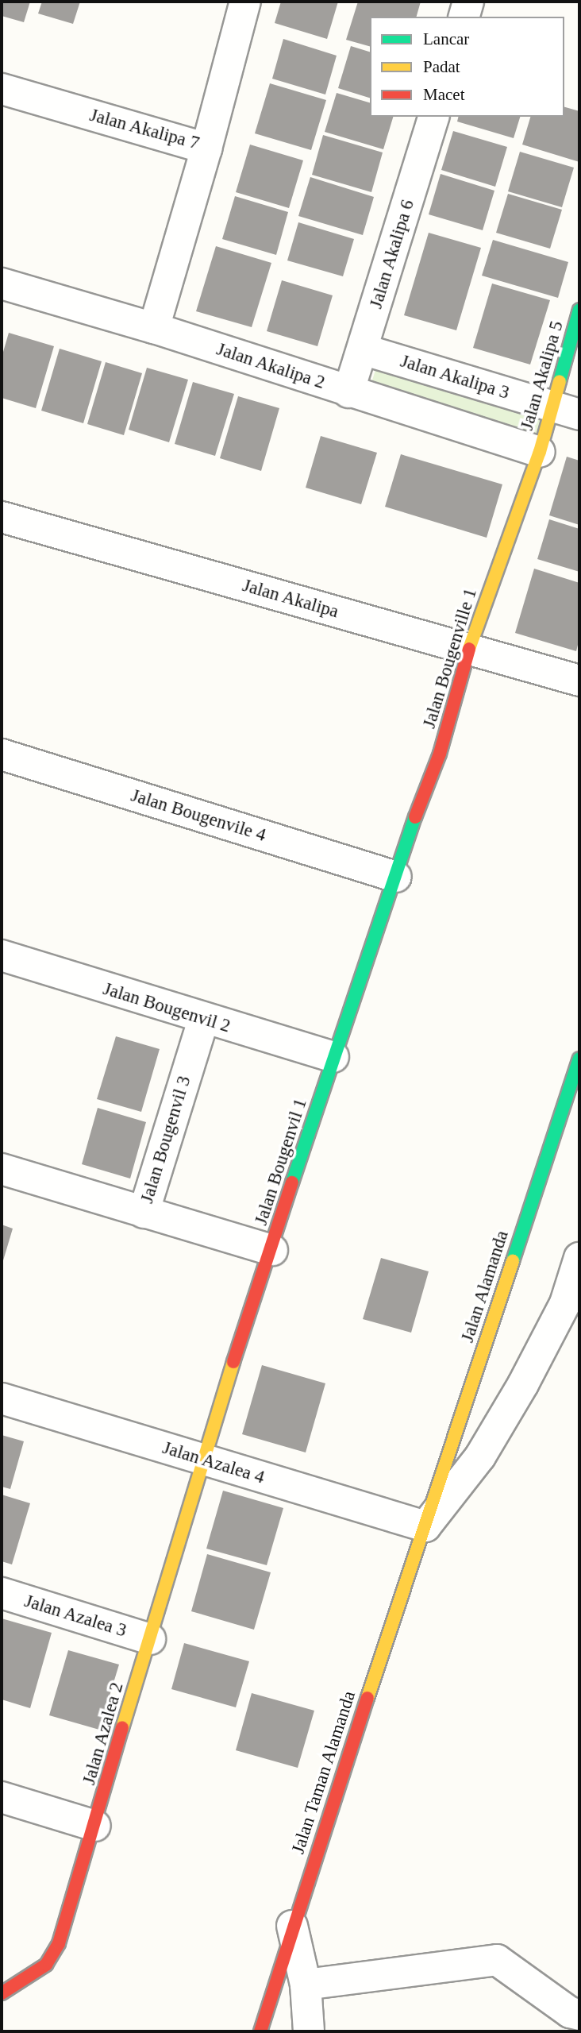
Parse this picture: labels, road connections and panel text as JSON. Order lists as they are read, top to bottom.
{
  "streets": {
    "street": [
      "Jalan Akalipa 7",
      "Jalan Akalipa 6",
      "Jalan Akalipa 2",
      "Jalan Akalipa 5",
      "Jalan Akalipa 3",
      "Jalan Akalipa",
      "Jalan Bougenville 1",
      "Jalan Bougenvile 4",
      "Jalan Bougenvil 2",
      "Jalan Bougenvil 3",
      "Jalan Bougenvil 1",
      "Jalan Alamanda",
      "Jalan Azalea 4",
      "Jalan Azalea 3",
      "Jalan Azalea 2",
      "Jalan Taman Alamanda"
    ]
  },
  "crossings": [
    ["Jalan Akalipa 6", "Jalan Akalipa 2"],
    ["Jalan Akalipa 6", "Jalan Akalipa 3"],
    ["Jalan Akalipa 2", "Jalan Akalipa 5"],
    ["Jalan Akalipa 2", "Jalan Bougenville 1"],
    ["Jalan Akalipa 5", "Jalan Akalipa 3"],
    ["Jalan Akalipa 5", "Jalan Bougenville 1"],
    ["Jalan Akalipa", "Jalan Bougenville 1"],
    ["Jalan Bougenville 1", "Jalan Bougenvile 4"],
    ["Jalan Bougenville 1", "Jalan Bougenvil 1"],
    ["Jalan Bougenvile 4", "Jalan Bougenvil 1"],
    ["Jalan Bougenvil 2", "Jalan Bougenvil 3"],
    ["Jalan Bougenvil 2", "Jalan Bougenvil 1"],
    ["Jalan Bougenvil 1", "Jalan Azalea 4"],
    ["Jalan Bougenvil 1", "Jalan Azalea 2"],
    ["Jalan Alamanda", "Jalan Azalea 4"],
    ["Jalan Alamanda", "Jalan Taman Alamanda"],
    ["Jalan Azalea 4", "Jalan Azalea 2"],
    ["Jalan Azalea 4", "Jalan Taman Alamanda"],
    ["Jalan Azalea 3", "Jalan Azalea 2"]
  ],
  "legend": ["Lancar", "Padat", "Macet"]
}
